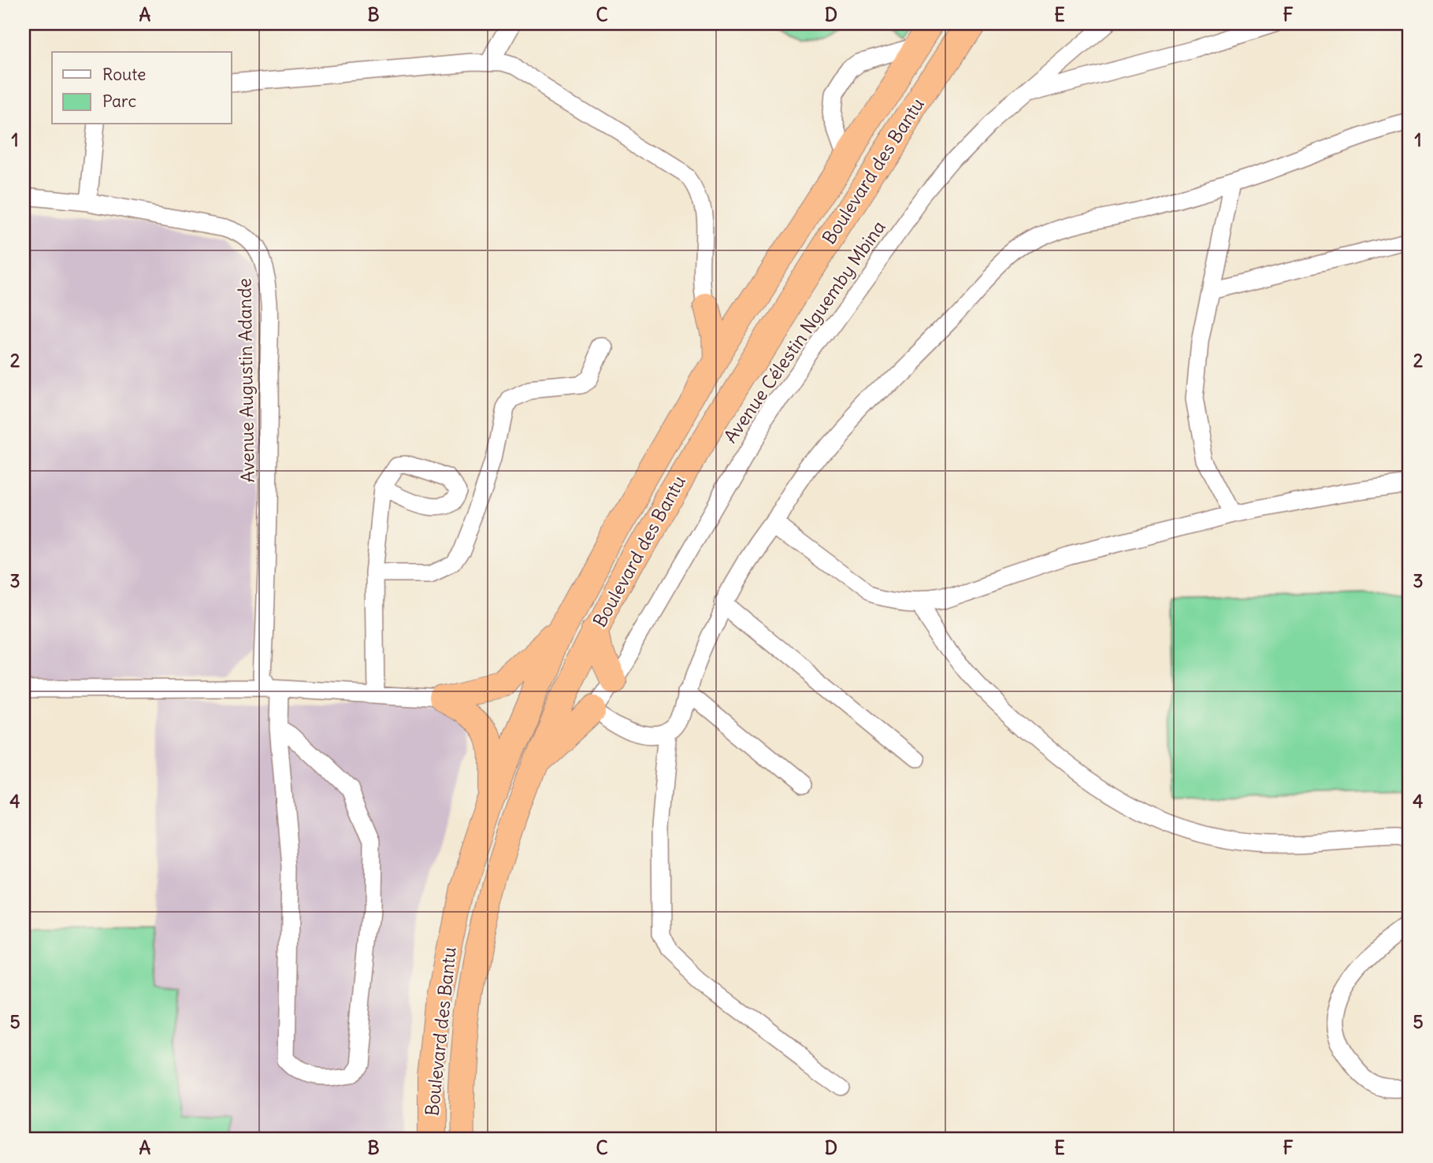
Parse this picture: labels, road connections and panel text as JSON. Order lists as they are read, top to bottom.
{
  "streets": {
    "highway": ["Boulevard des Bantu"],
    "street": ["Avenue Célestin Nguemby Mbina", "Avenue Augustin Adande"]
  },
  "legend": ["Route", "Parc"],
  "grid": {
    "columns": [
      "A",
      "B",
      "C",
      "D",
      "E",
      "F"
    ],
    "rows": [
      "1",
      "2",
      "3",
      "4",
      "5"
    ]
  }
}
